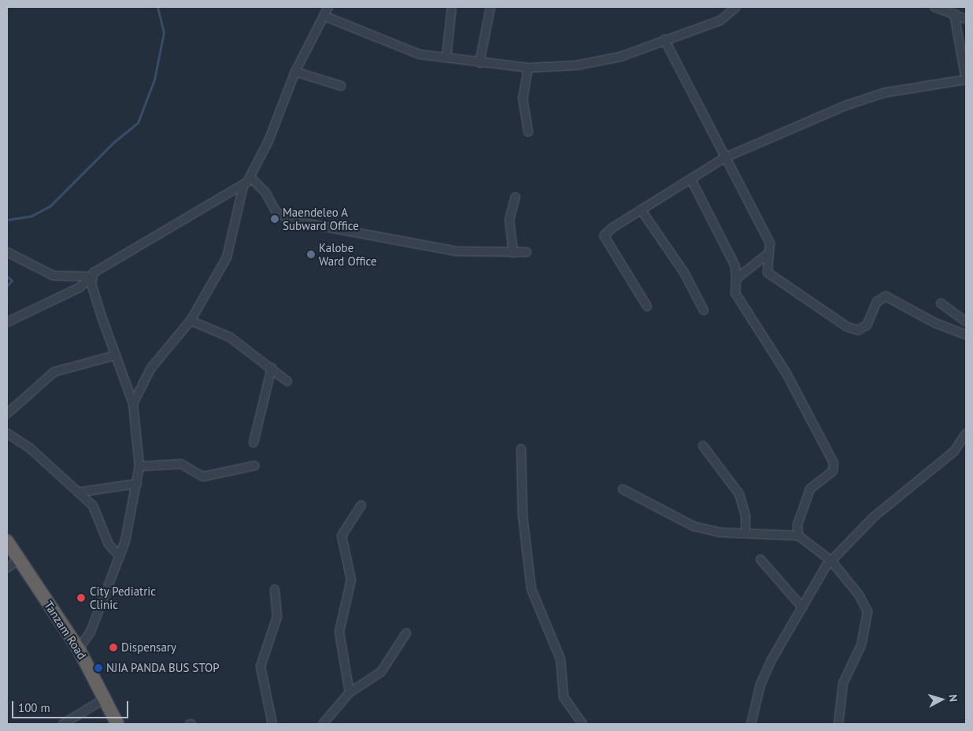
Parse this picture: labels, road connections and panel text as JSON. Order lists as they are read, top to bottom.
{
  "streets": {
    "highway": ["Tanzam Road"]
  },
  "places": [
    "Maendeleo A Subward Office",
    "Kalobe Ward Office",
    "City Pediatric Clinic",
    "Dispensary",
    "NJIA PANDA BUS STOP"
  ],
  "scale_bar": "100 m",
  "north": "right"
}
